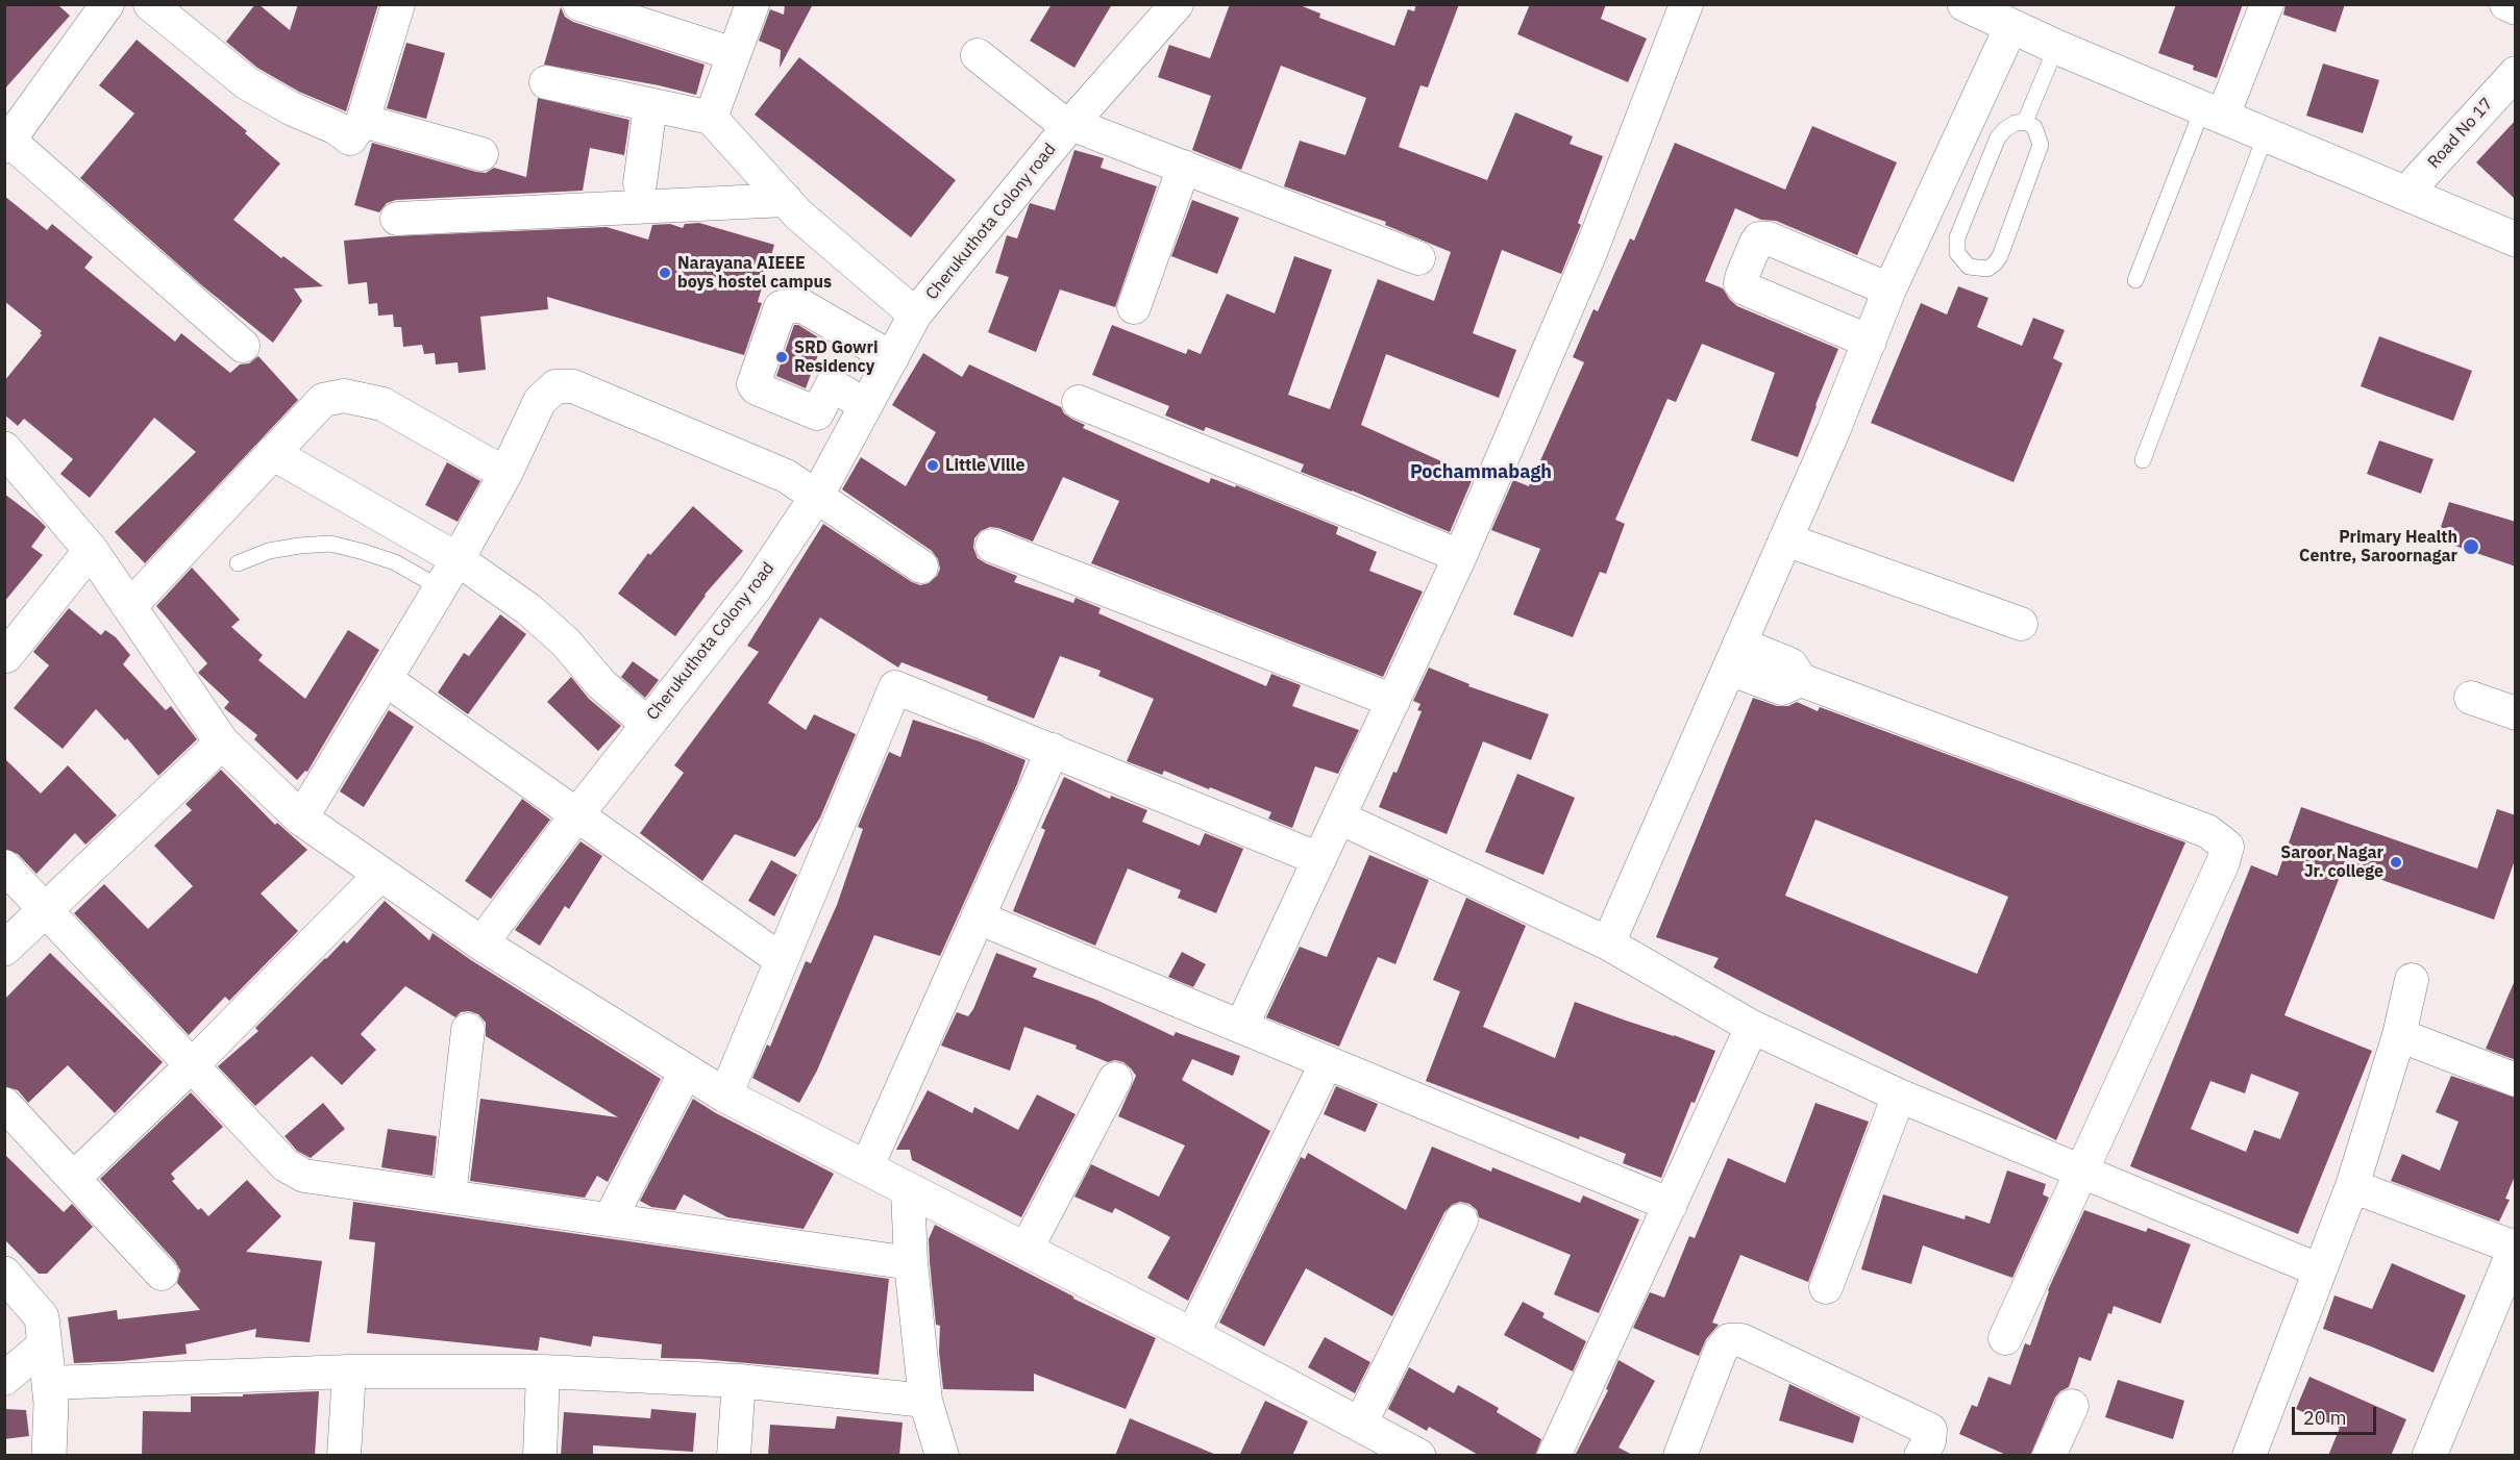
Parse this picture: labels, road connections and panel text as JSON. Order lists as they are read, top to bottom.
{
  "streets": {
    "street": ["Road No 17", "Cherukuthota Colony road"]
  },
  "districts": ["Pochammabagh"],
  "places": [
    "Narayana AIEEE boys hostel campus",
    "SRD Gowri Residency",
    "Little Ville",
    "Primary Health Centre, Saroornagar",
    "Saroor Nagar Jr. college"
  ],
  "scale_bar": "20 m"
}
